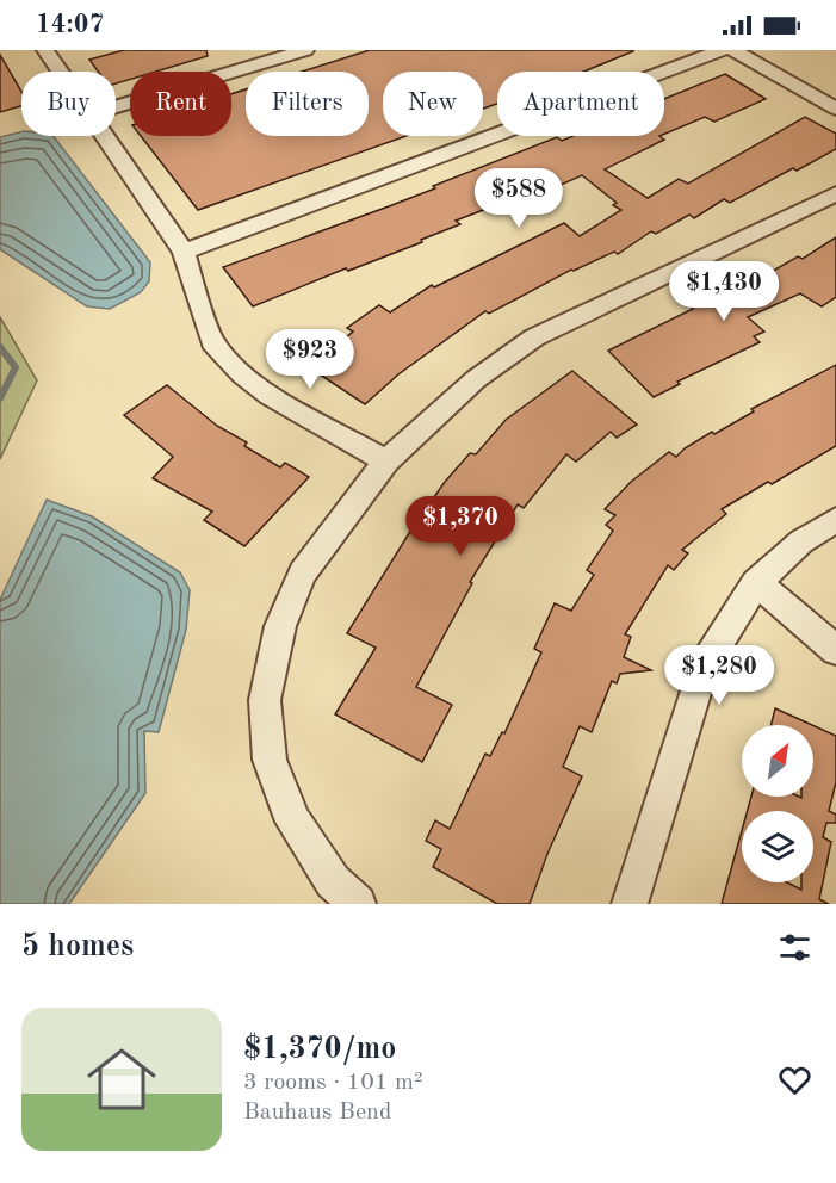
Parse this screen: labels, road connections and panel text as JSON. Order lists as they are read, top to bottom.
{
  "north": "top right",
  "page": {
    "status": "14:07",
    "chip": [
      "Buy",
      "Rent",
      "Filters",
      "New",
      "Apartment"
    ],
    "price": [
      "$588",
      "$1,430",
      "$923",
      "$1,370",
      "$1,280"
    ],
    "heading": "5 homes",
    "list": [
      {
        "name": "$1,370/mo",
        "note": "3 rooms · 101 m² · Bauhaus Bend"
      }
    ]
  }
}
